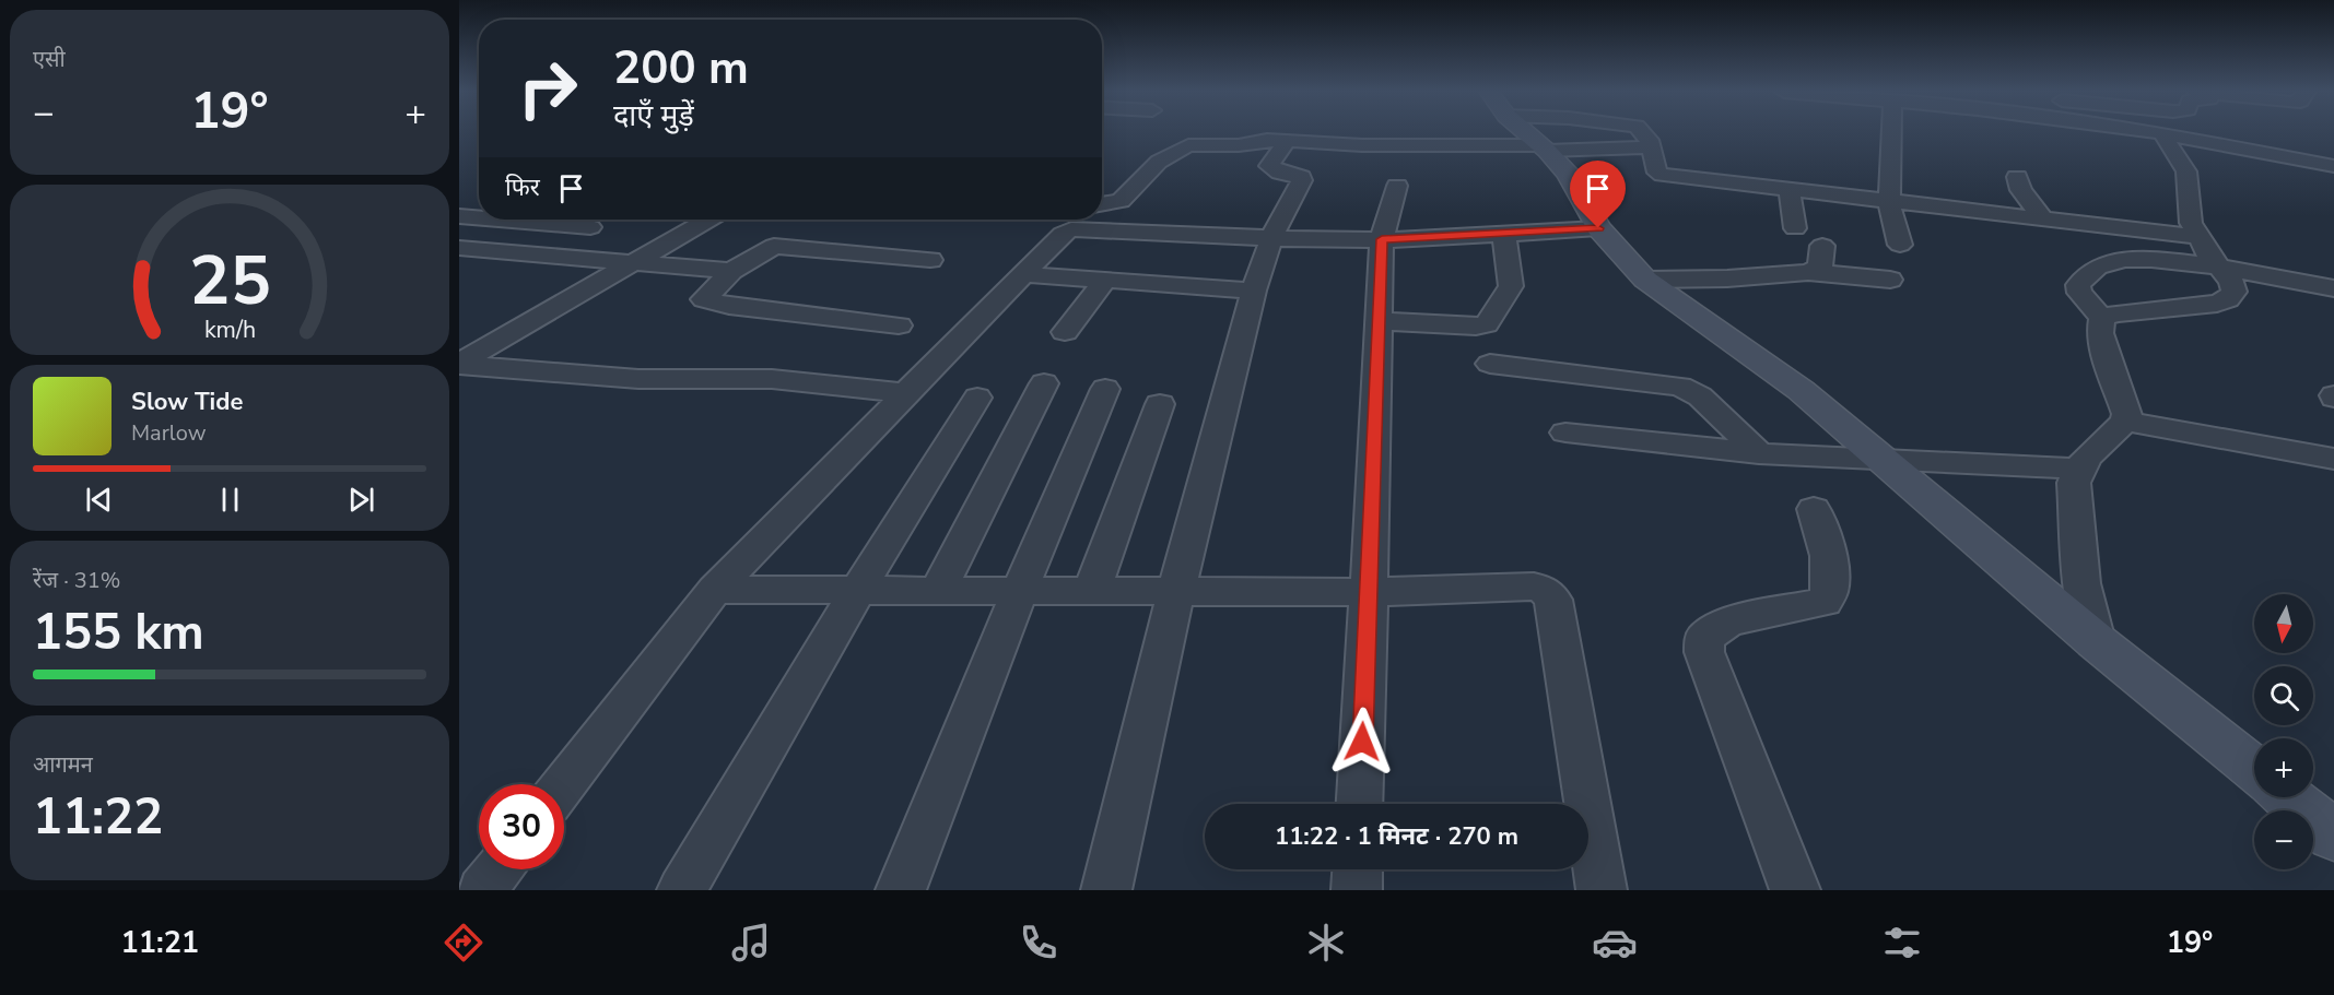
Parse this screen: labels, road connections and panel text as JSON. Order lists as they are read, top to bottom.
{
  "north": "bottom",
  "page": {
    "tile": [
      "एसी",
      ["रेंज · 31%", "155 km"],
      ["आगमन", "11:22"]
    ],
    "turn": ["200 m", "दाएँ मुड़ें"],
    "heat": ["−", "19°", "+"],
    "then": "फिर",
    "song": ["Slow Tide", "Marlow"],
    "map_buttons": ["+", "−"],
    "limit": "30",
    "trip": "11:22 · 1 मिनट · 270 m",
    "tabs": ["11:21", "19°"],
    "gauge": ["25", "km/h"]
  }
}
